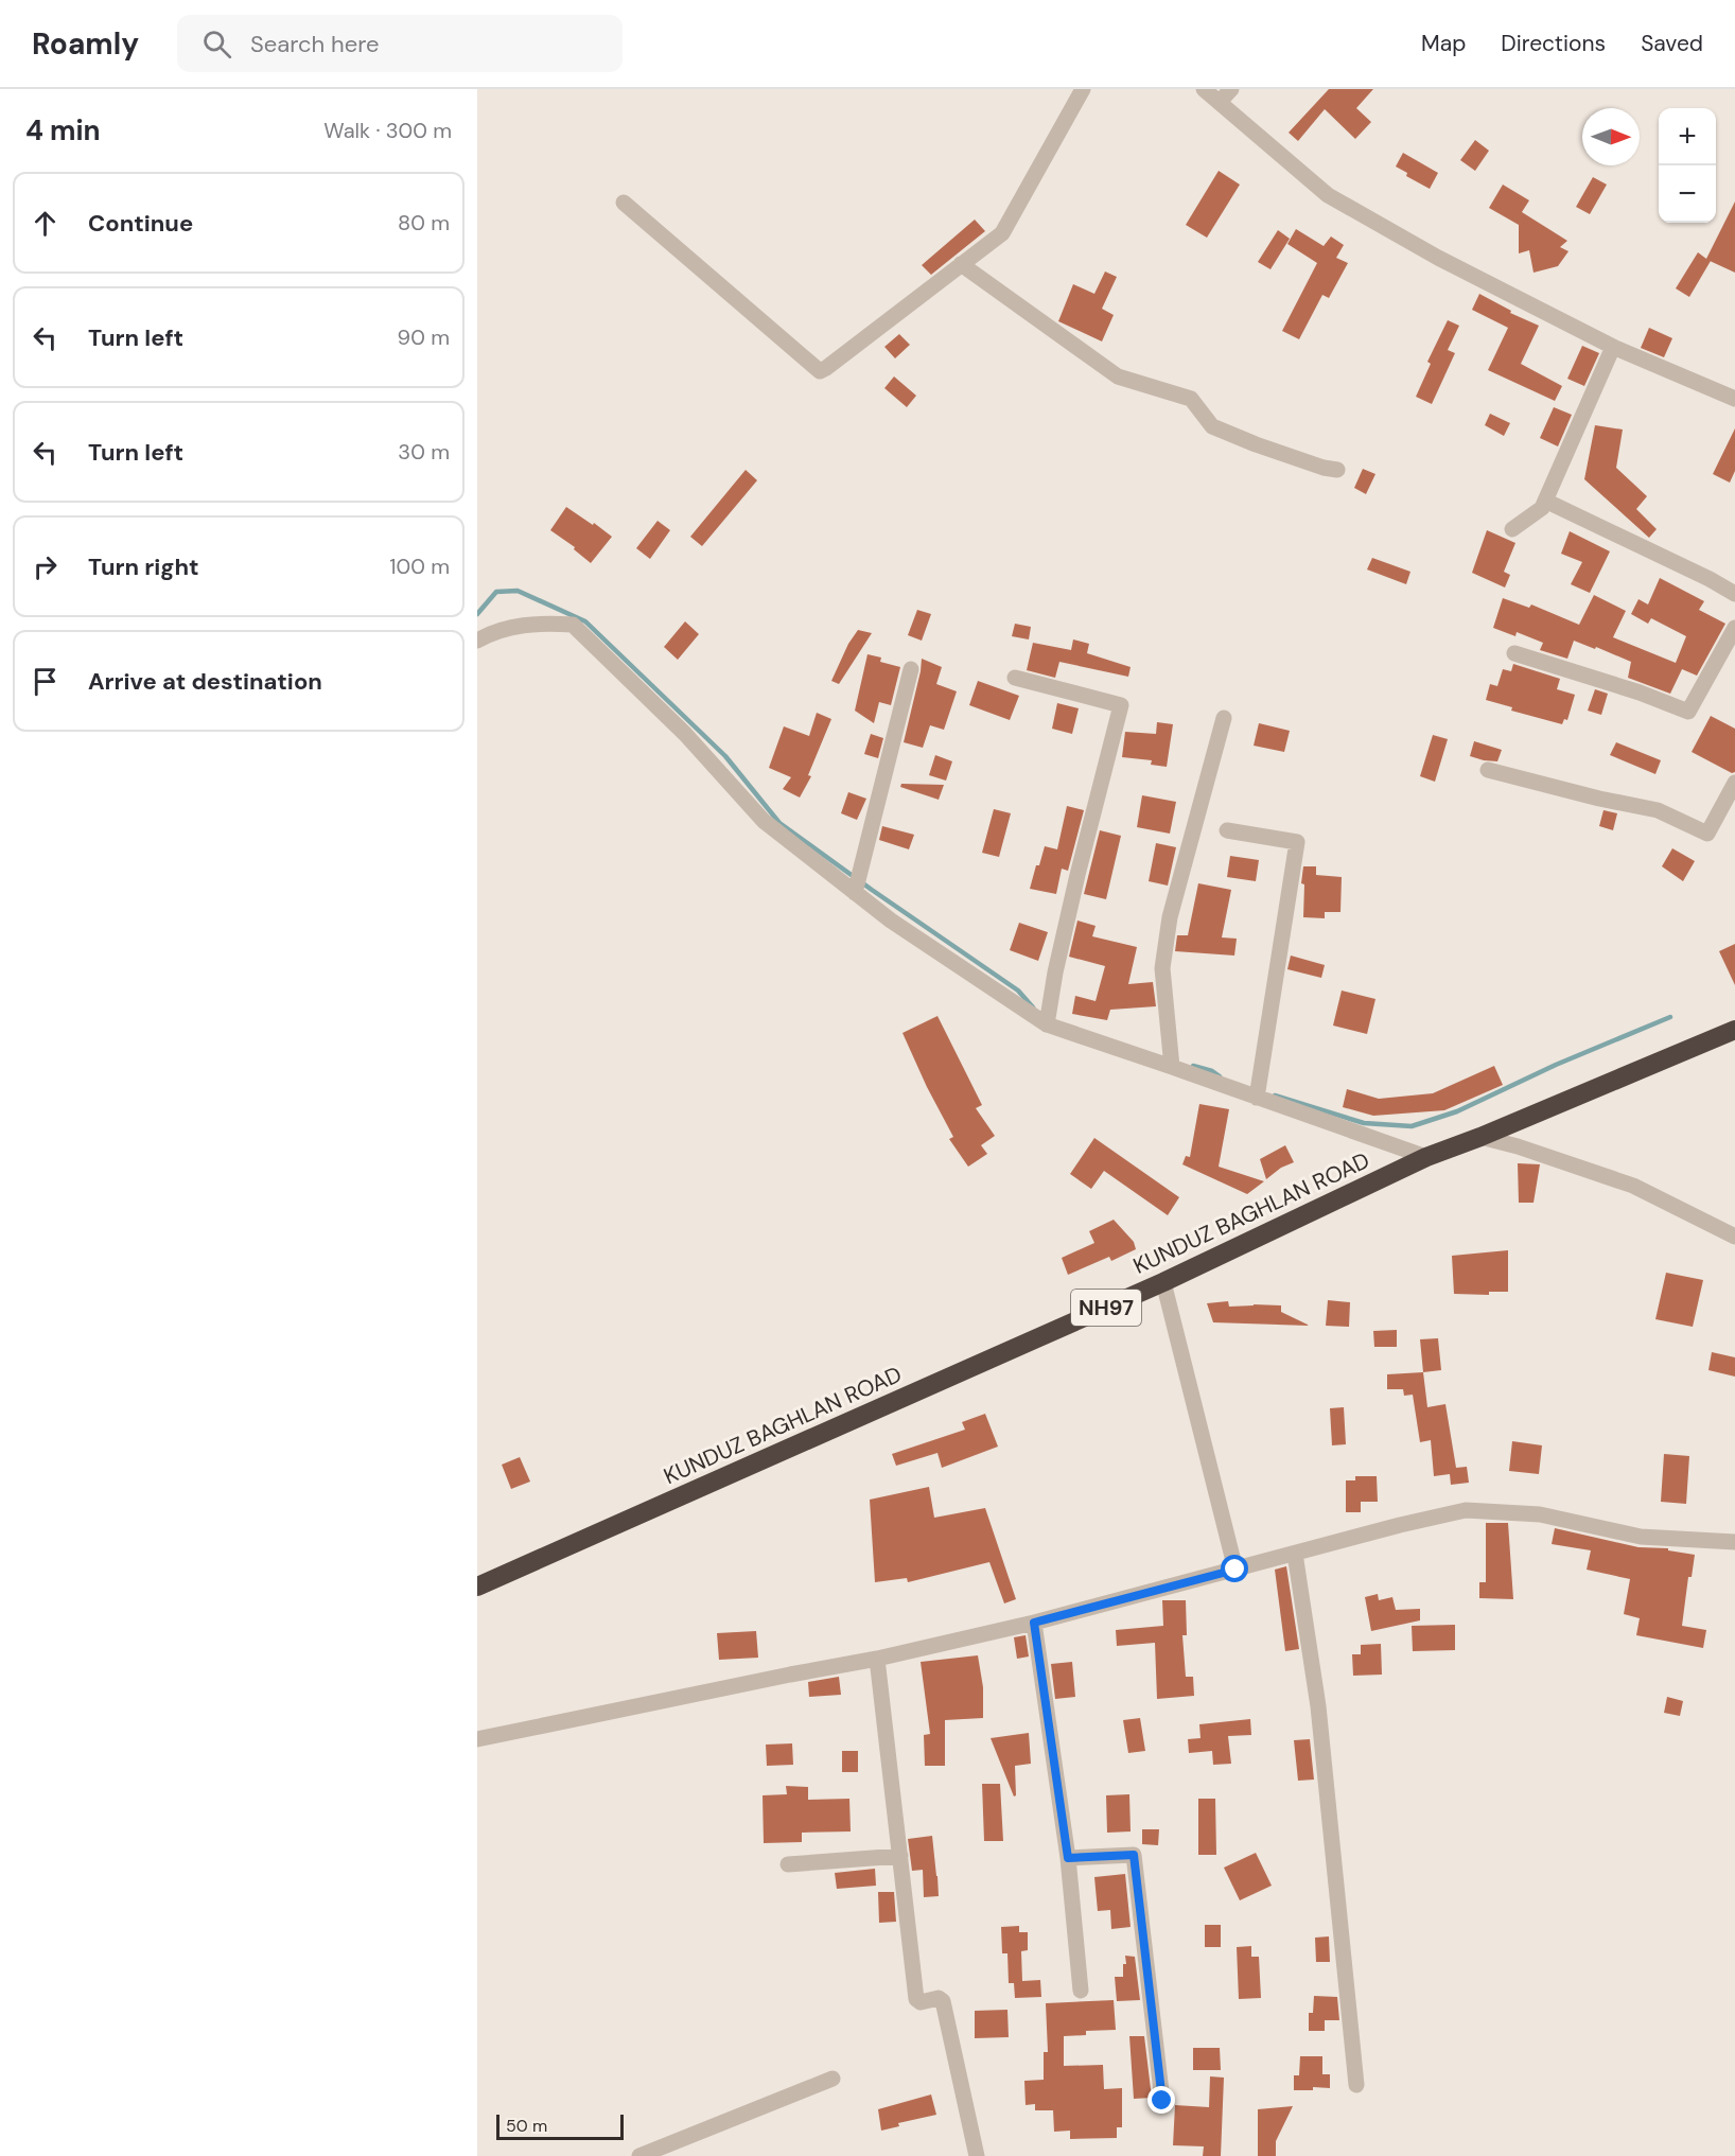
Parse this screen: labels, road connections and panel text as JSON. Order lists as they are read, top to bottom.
{
  "streets": {
    "highway": ["KUNDUZ BAGHLAN ROAD", "NH97"]
  },
  "scale_bar": "50 m",
  "north": "right",
  "page": {
    "header": "Roamly",
    "search": "Search here",
    "nav": ["Map", "Directions", "Saved"],
    "heading": ["4 min", "Walk · 300 m"],
    "map_buttons": ["+", "−"],
    "list": [
      ["Continue", "80 m"],
      ["Turn left", "90 m"],
      ["Turn left", "30 m"],
      ["Turn right", "100 m"],
      "Arrive at destination"
    ],
    "scale": "50 m"
  }
}
